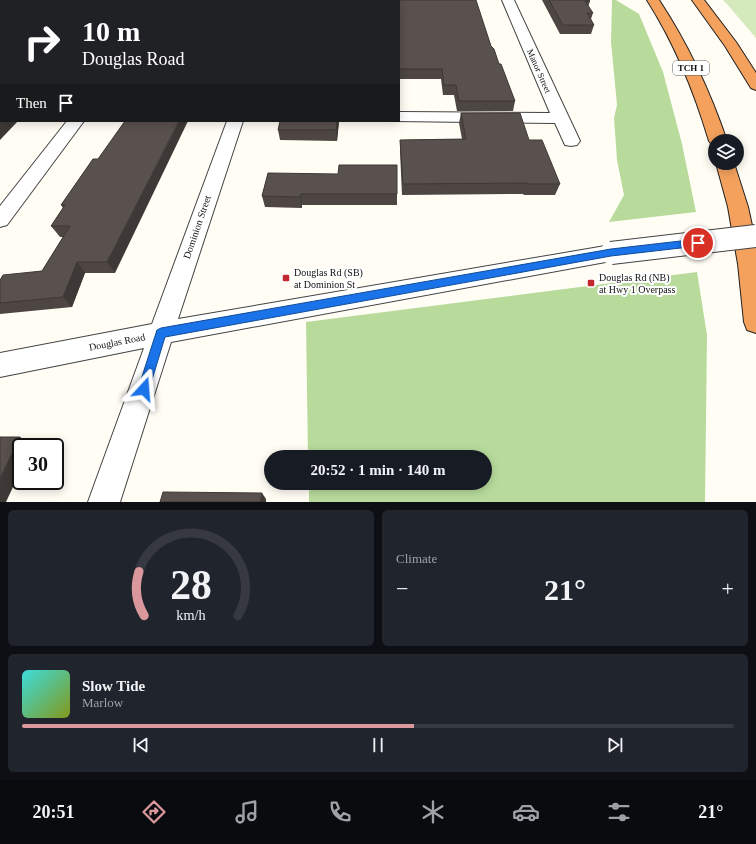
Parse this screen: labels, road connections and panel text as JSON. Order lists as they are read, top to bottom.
{
  "streets": {
    "highway": ["TCH 1"],
    "street": ["Manor Street", "Dominion Street", "Douglas Road"]
  },
  "crossings": [
    ["Dominion Street", "Douglas Road"]
  ],
  "places": {
    "transit": ["Douglas Rd (SB) at Dominion St", "Douglas Rd (NB) at Hwy 1 Overpass"]
  },
  "page": {
    "turn": ["10 m", "Douglas Road"],
    "then": "Then",
    "limit": "30",
    "trip": "20:52 · 1 min · 140 m",
    "tile": "Climate",
    "heat": ["−", "21°", "+"],
    "song": ["Slow Tide", "Marlow"],
    "tabs": ["20:51", "21°"],
    "gauge": ["28", "km/h"]
  }
}
